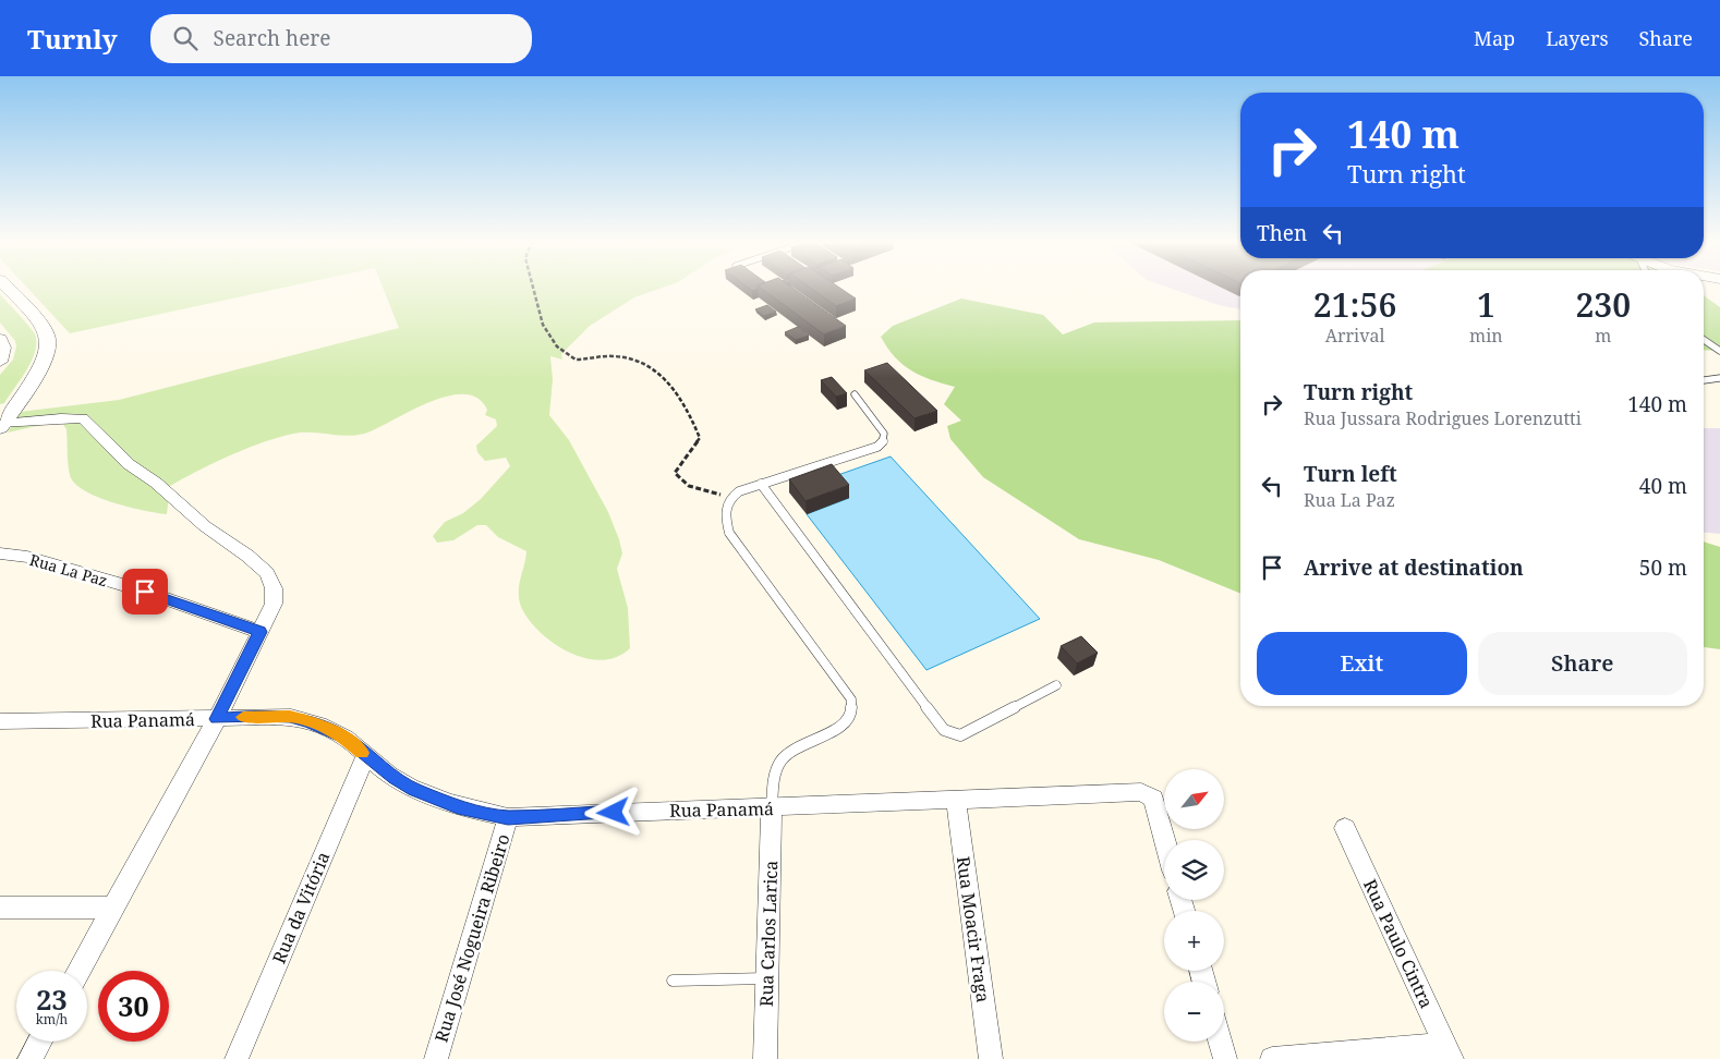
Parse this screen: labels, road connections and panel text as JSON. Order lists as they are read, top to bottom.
{
  "streets": {
    "street": [
      "Rua La Paz",
      "Rua Panamá",
      "Rua da Vitória",
      "Rua Moacir Fraga",
      "Rua Carlos Larica",
      "Rua José Nogueira Ribeiro",
      "Rua Paulo Cintra"
    ]
  },
  "crossings": [
    ["Rua Panamá", "Rua da Vitória"],
    ["Rua Panamá", "Rua Moacir Fraga"],
    ["Rua Panamá", "Rua Carlos Larica"],
    ["Rua Panamá", "Rua José Nogueira Ribeiro"]
  ],
  "north": "top right",
  "page": {
    "header": "Turnly",
    "search": "Search here",
    "nav": ["Map", "Layers", "Share"],
    "turn": ["140 m", "Turn right"],
    "then": "Then",
    "eta": [
      "21:56",
      "Arrival",
      "1",
      "min",
      "230",
      "m"
    ],
    "list": [
      {
        "name": "Turn right",
        "note": "Rua Jussara Rodrigues Lorenzutti",
        "value": "140 m"
      },
      {
        "name": "Turn left",
        "note": "Rua La Paz",
        "value": "40 m"
      },
      {
        "name": "Arrive at destination",
        "value": "50 m"
      }
    ],
    "buttons": ["Exit", "Share"],
    "map_buttons": ["+", "−"],
    "speed": "23 km/h",
    "limit": "30"
  }
}
